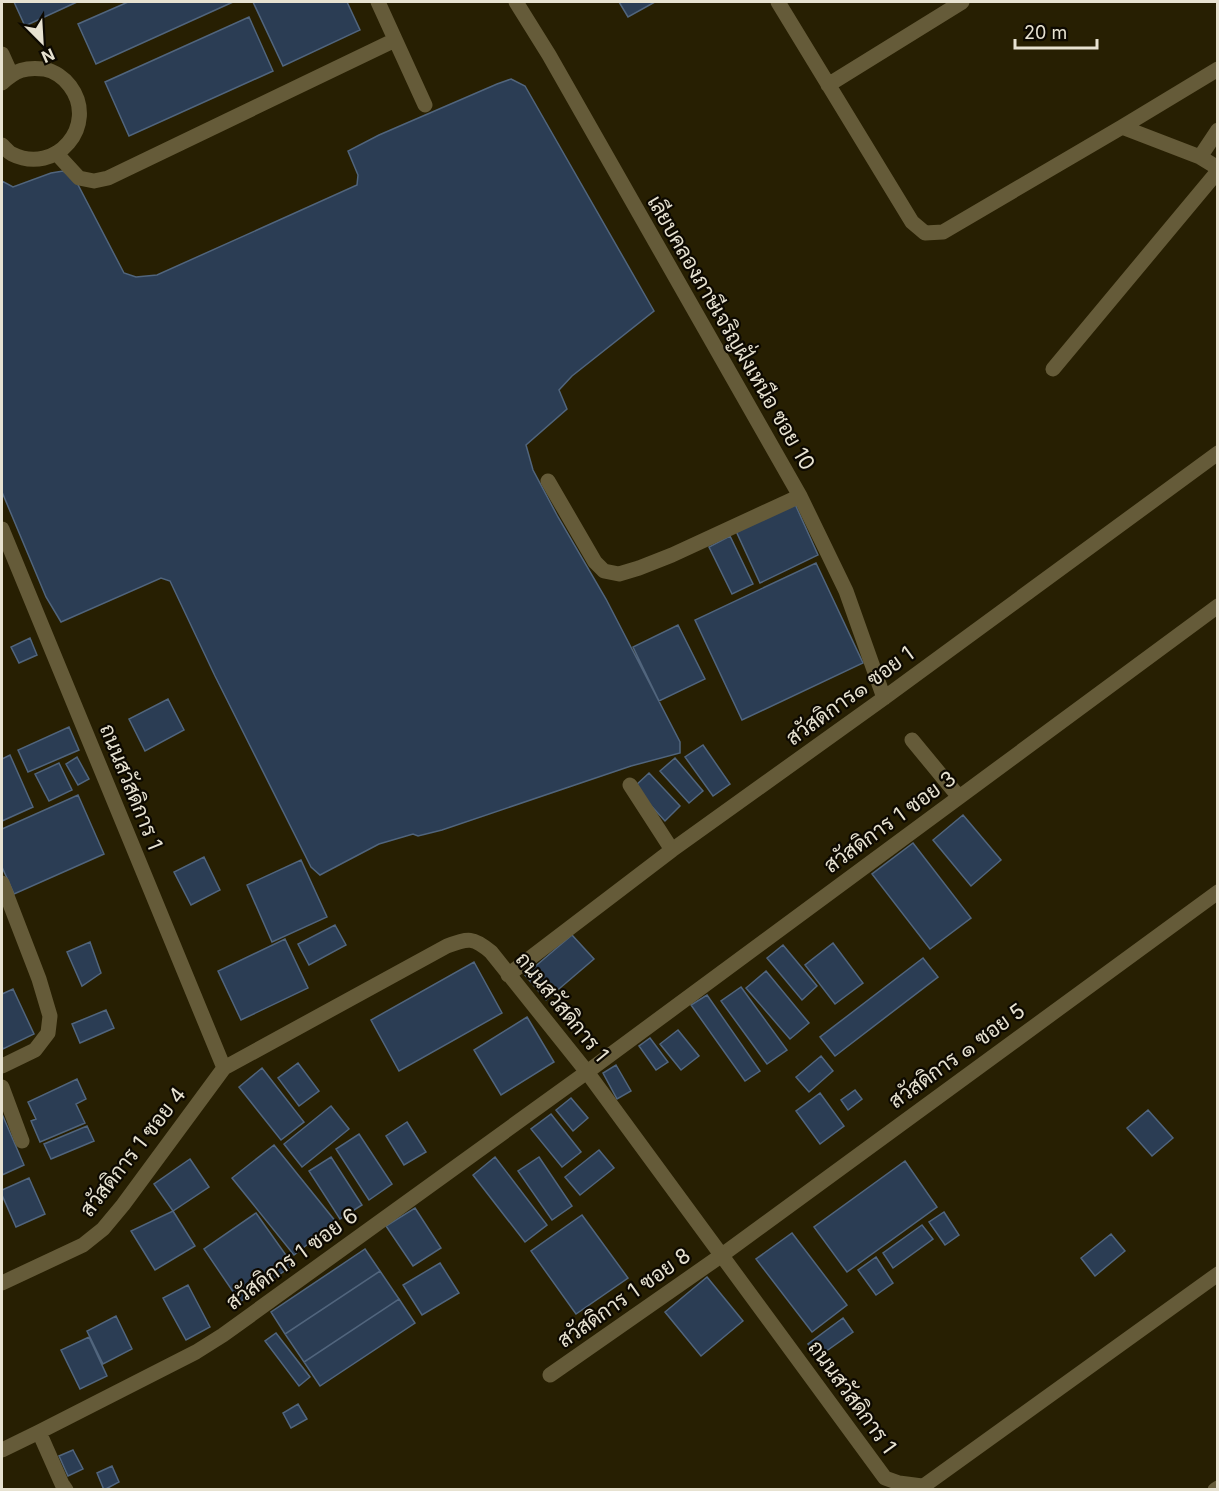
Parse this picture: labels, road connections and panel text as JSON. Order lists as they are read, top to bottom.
{
  "streets": {
    "street": [
      "เลียบคลองภาษีเจริญฝั่งเหนือ ซอย 10",
      "สวัสดิการ๑ ซอย 1",
      "ถนนสวัสดิการ 1",
      "สวัสดิการ 1 ซอย 3",
      "สวัสดิการ ๑ ซอย 5",
      "สวัสดิการ 1 ซอย 4",
      "สวัสดิการ 1 ซอย 6",
      "สวัสดิการ 1 ซอย 8"
    ]
  },
  "crossings": [
    ["เลียบคลองภาษีเจริญฝั่งเหนือ ซอย 10", "สวัสดิการ๑ ซอย 1"],
    ["สวัสดิการ๑ ซอย 1", "ถนนสวัสดิการ 1"],
    ["ถนนสวัสดิการ 1", "สวัสดิการ 1 ซอย 3"],
    ["ถนนสวัสดิการ 1", "สวัสดิการ ๑ ซอย 5"],
    ["ถนนสวัสดิการ 1", "สวัสดิการ 1 ซอย 4"],
    ["ถนนสวัสดิการ 1", "สวัสดิการ 1 ซอย 6"],
    ["ถนนสวัสดิการ 1", "สวัสดิการ 1 ซอย 8"],
    ["สวัสดิการ 1 ซอย 3", "สวัสดิการ 1 ซอย 6"],
    ["สวัสดิการ ๑ ซอย 5", "สวัสดิการ 1 ซอย 8"]
  ],
  "scale_bar": "20 m",
  "north": "bottom right"
}
